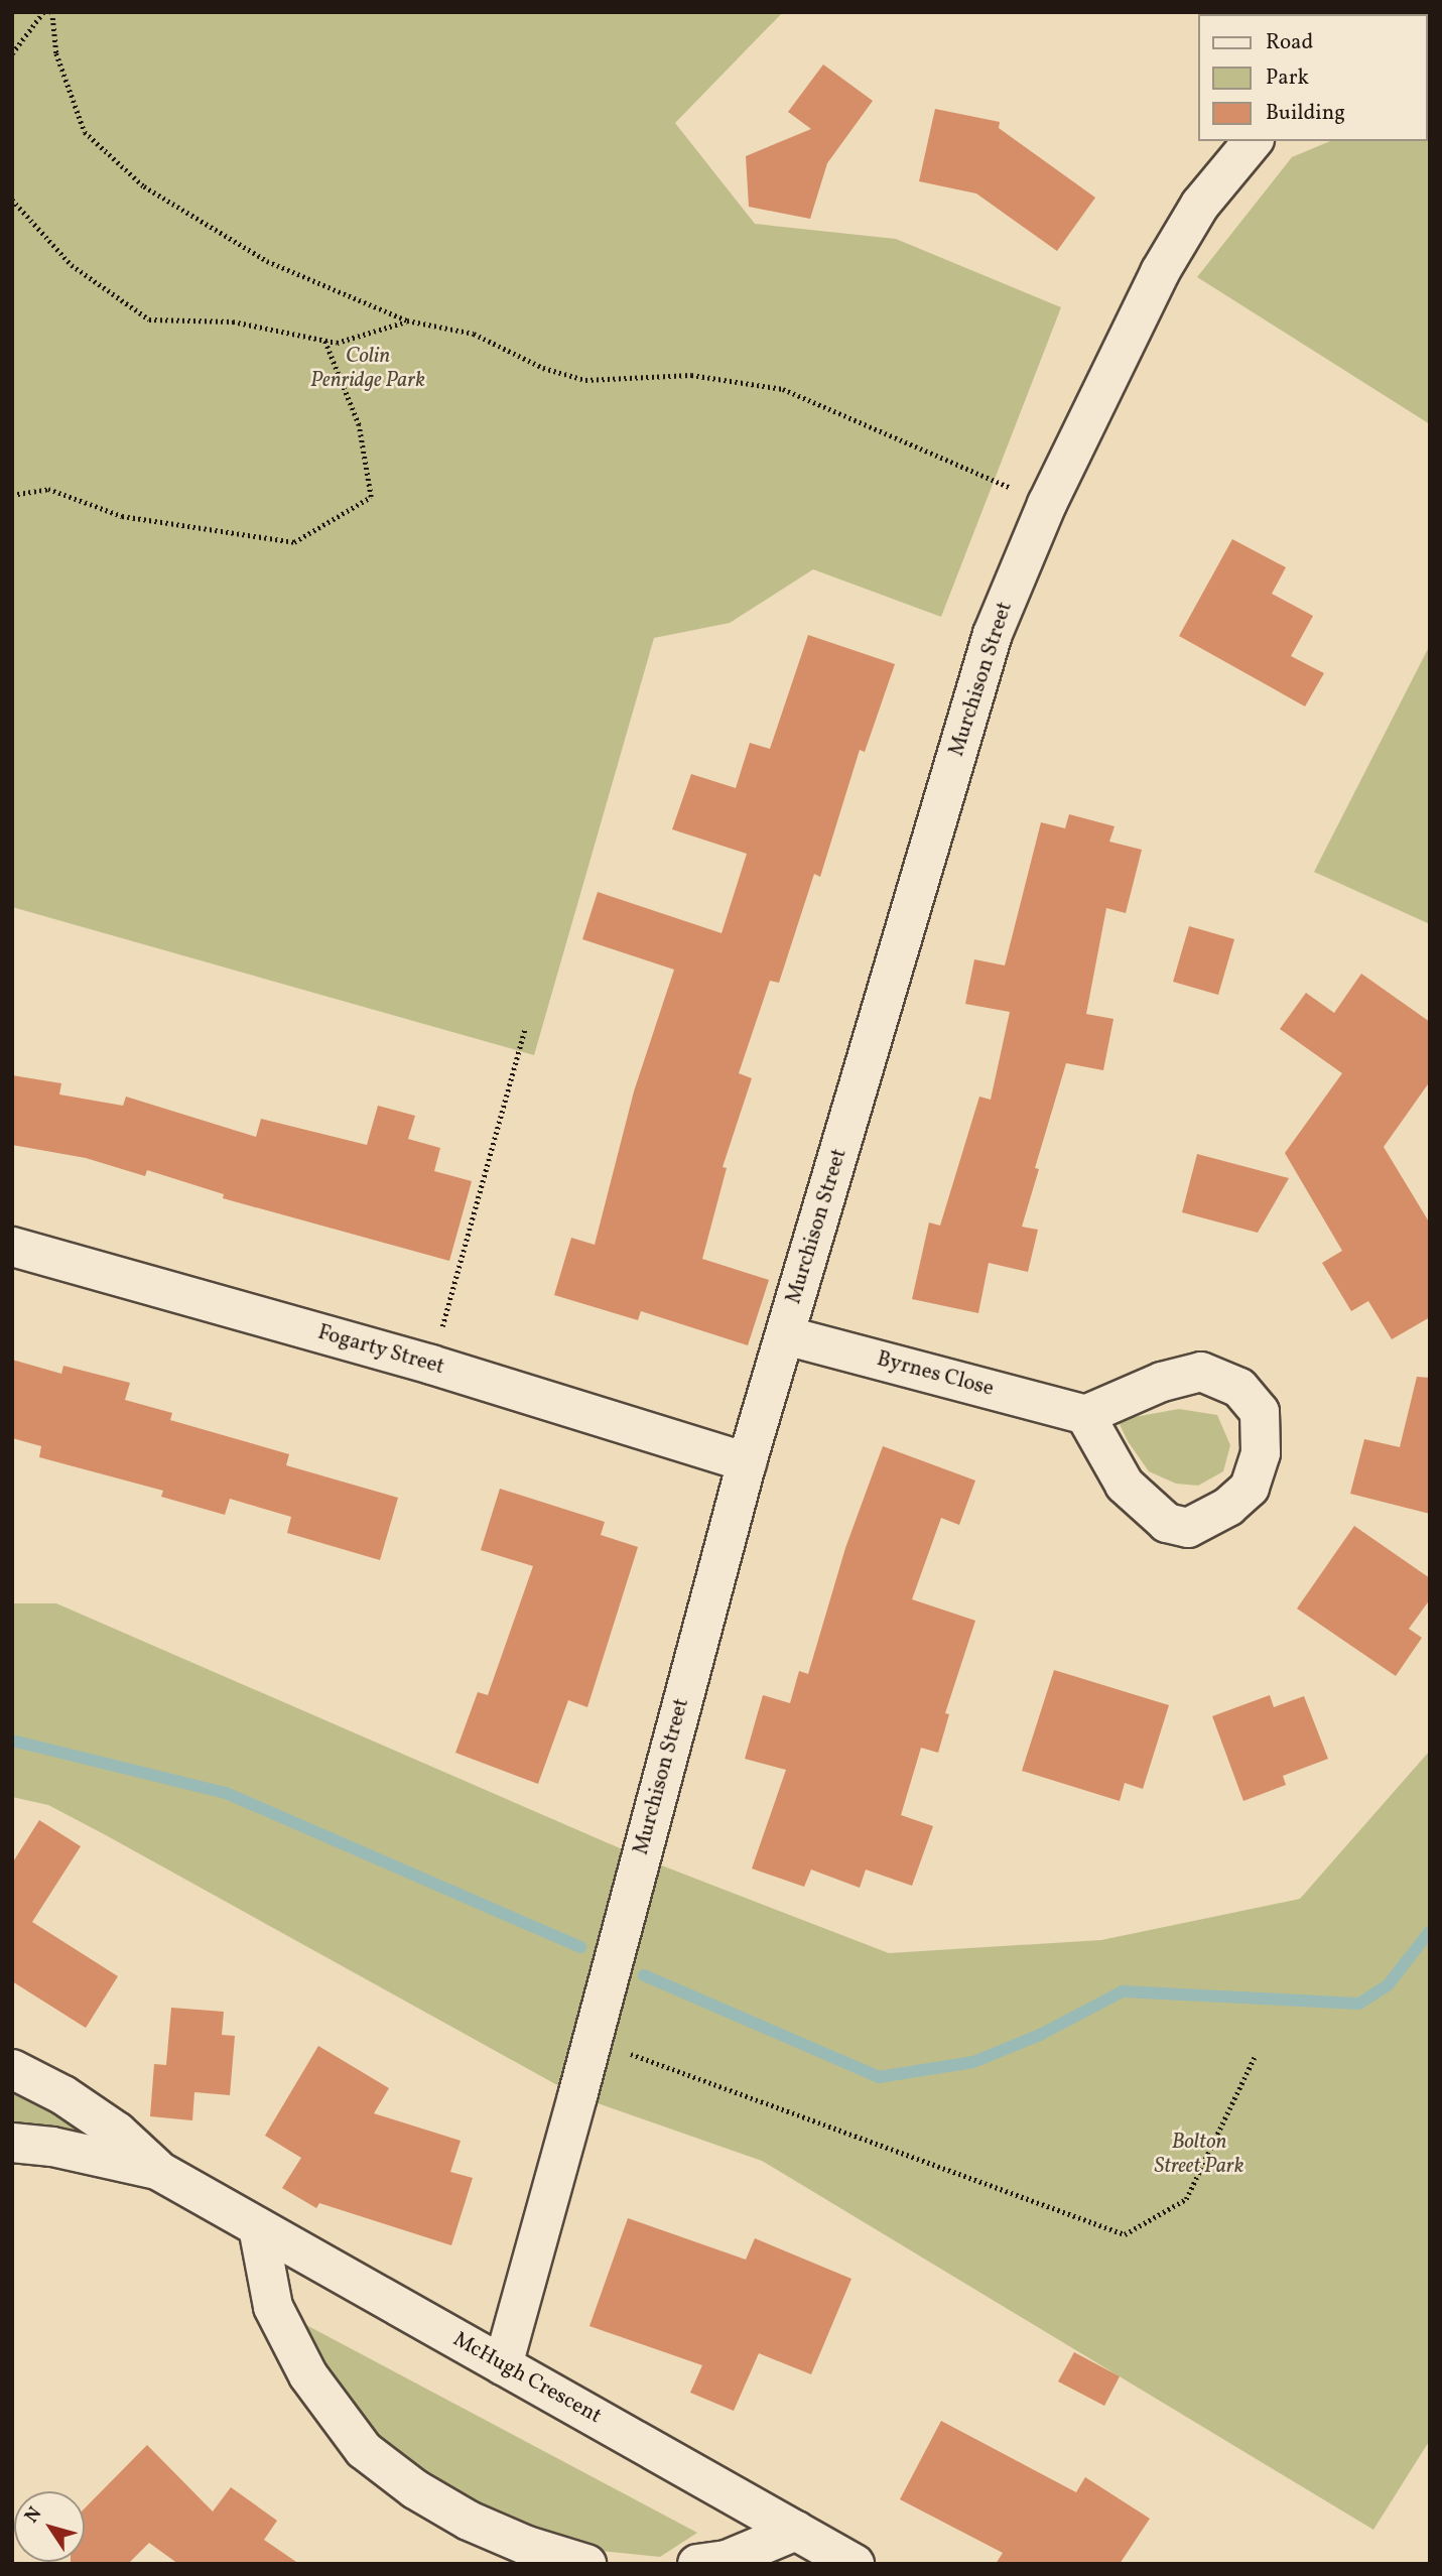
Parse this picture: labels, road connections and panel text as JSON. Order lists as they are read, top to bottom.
{
  "streets": {
    "street": [
      "Murchison Street",
      "Fogarty Street",
      "Byrnes Close",
      "McHugh Crescent"
    ]
  },
  "crossings": [
    ["Murchison Street", "Fogarty Street"],
    ["Murchison Street", "Byrnes Close"],
    ["Murchison Street", "McHugh Crescent"]
  ],
  "parks": ["Colin Penridge Park", "Bolton Street Park"],
  "legend": ["Road", "Park", "Building"],
  "north": "top left"
}
